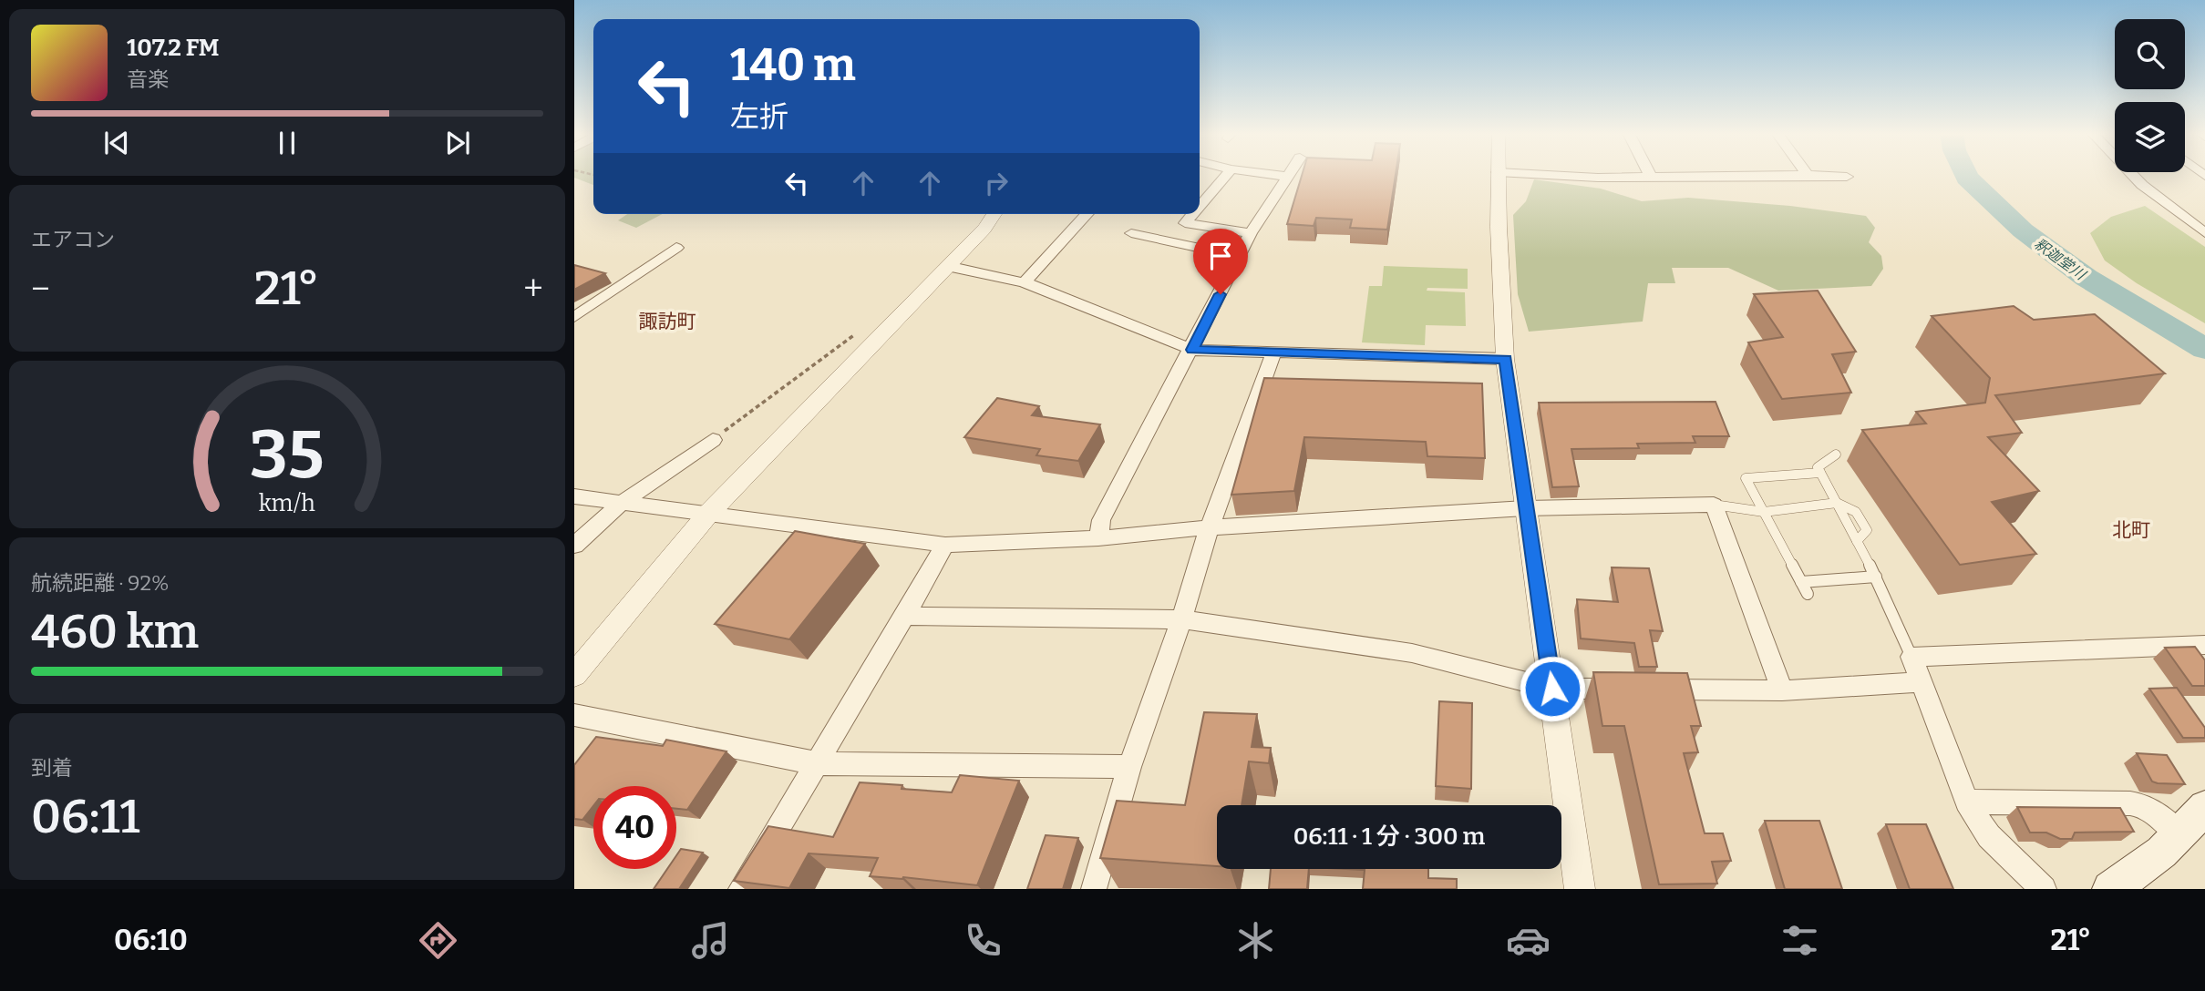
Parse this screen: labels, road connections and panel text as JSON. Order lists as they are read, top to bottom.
{
  "districts": ["諏訪町", "北町"],
  "water": ["釈迦堂川"],
  "page": {
    "turn": ["140 m", "左折"],
    "song": ["107.2 FM", "音楽"],
    "tile": [
      "エアコン",
      ["航続距離 · 92%", "460 km"],
      ["到着", "06:11"]
    ],
    "heat": ["−", "21°", "+"],
    "limit": "40",
    "trip": "06:11 · 1 分 · 300 m",
    "tabs": ["06:10", "21°"],
    "gauge": ["35", "km/h"]
  }
}
